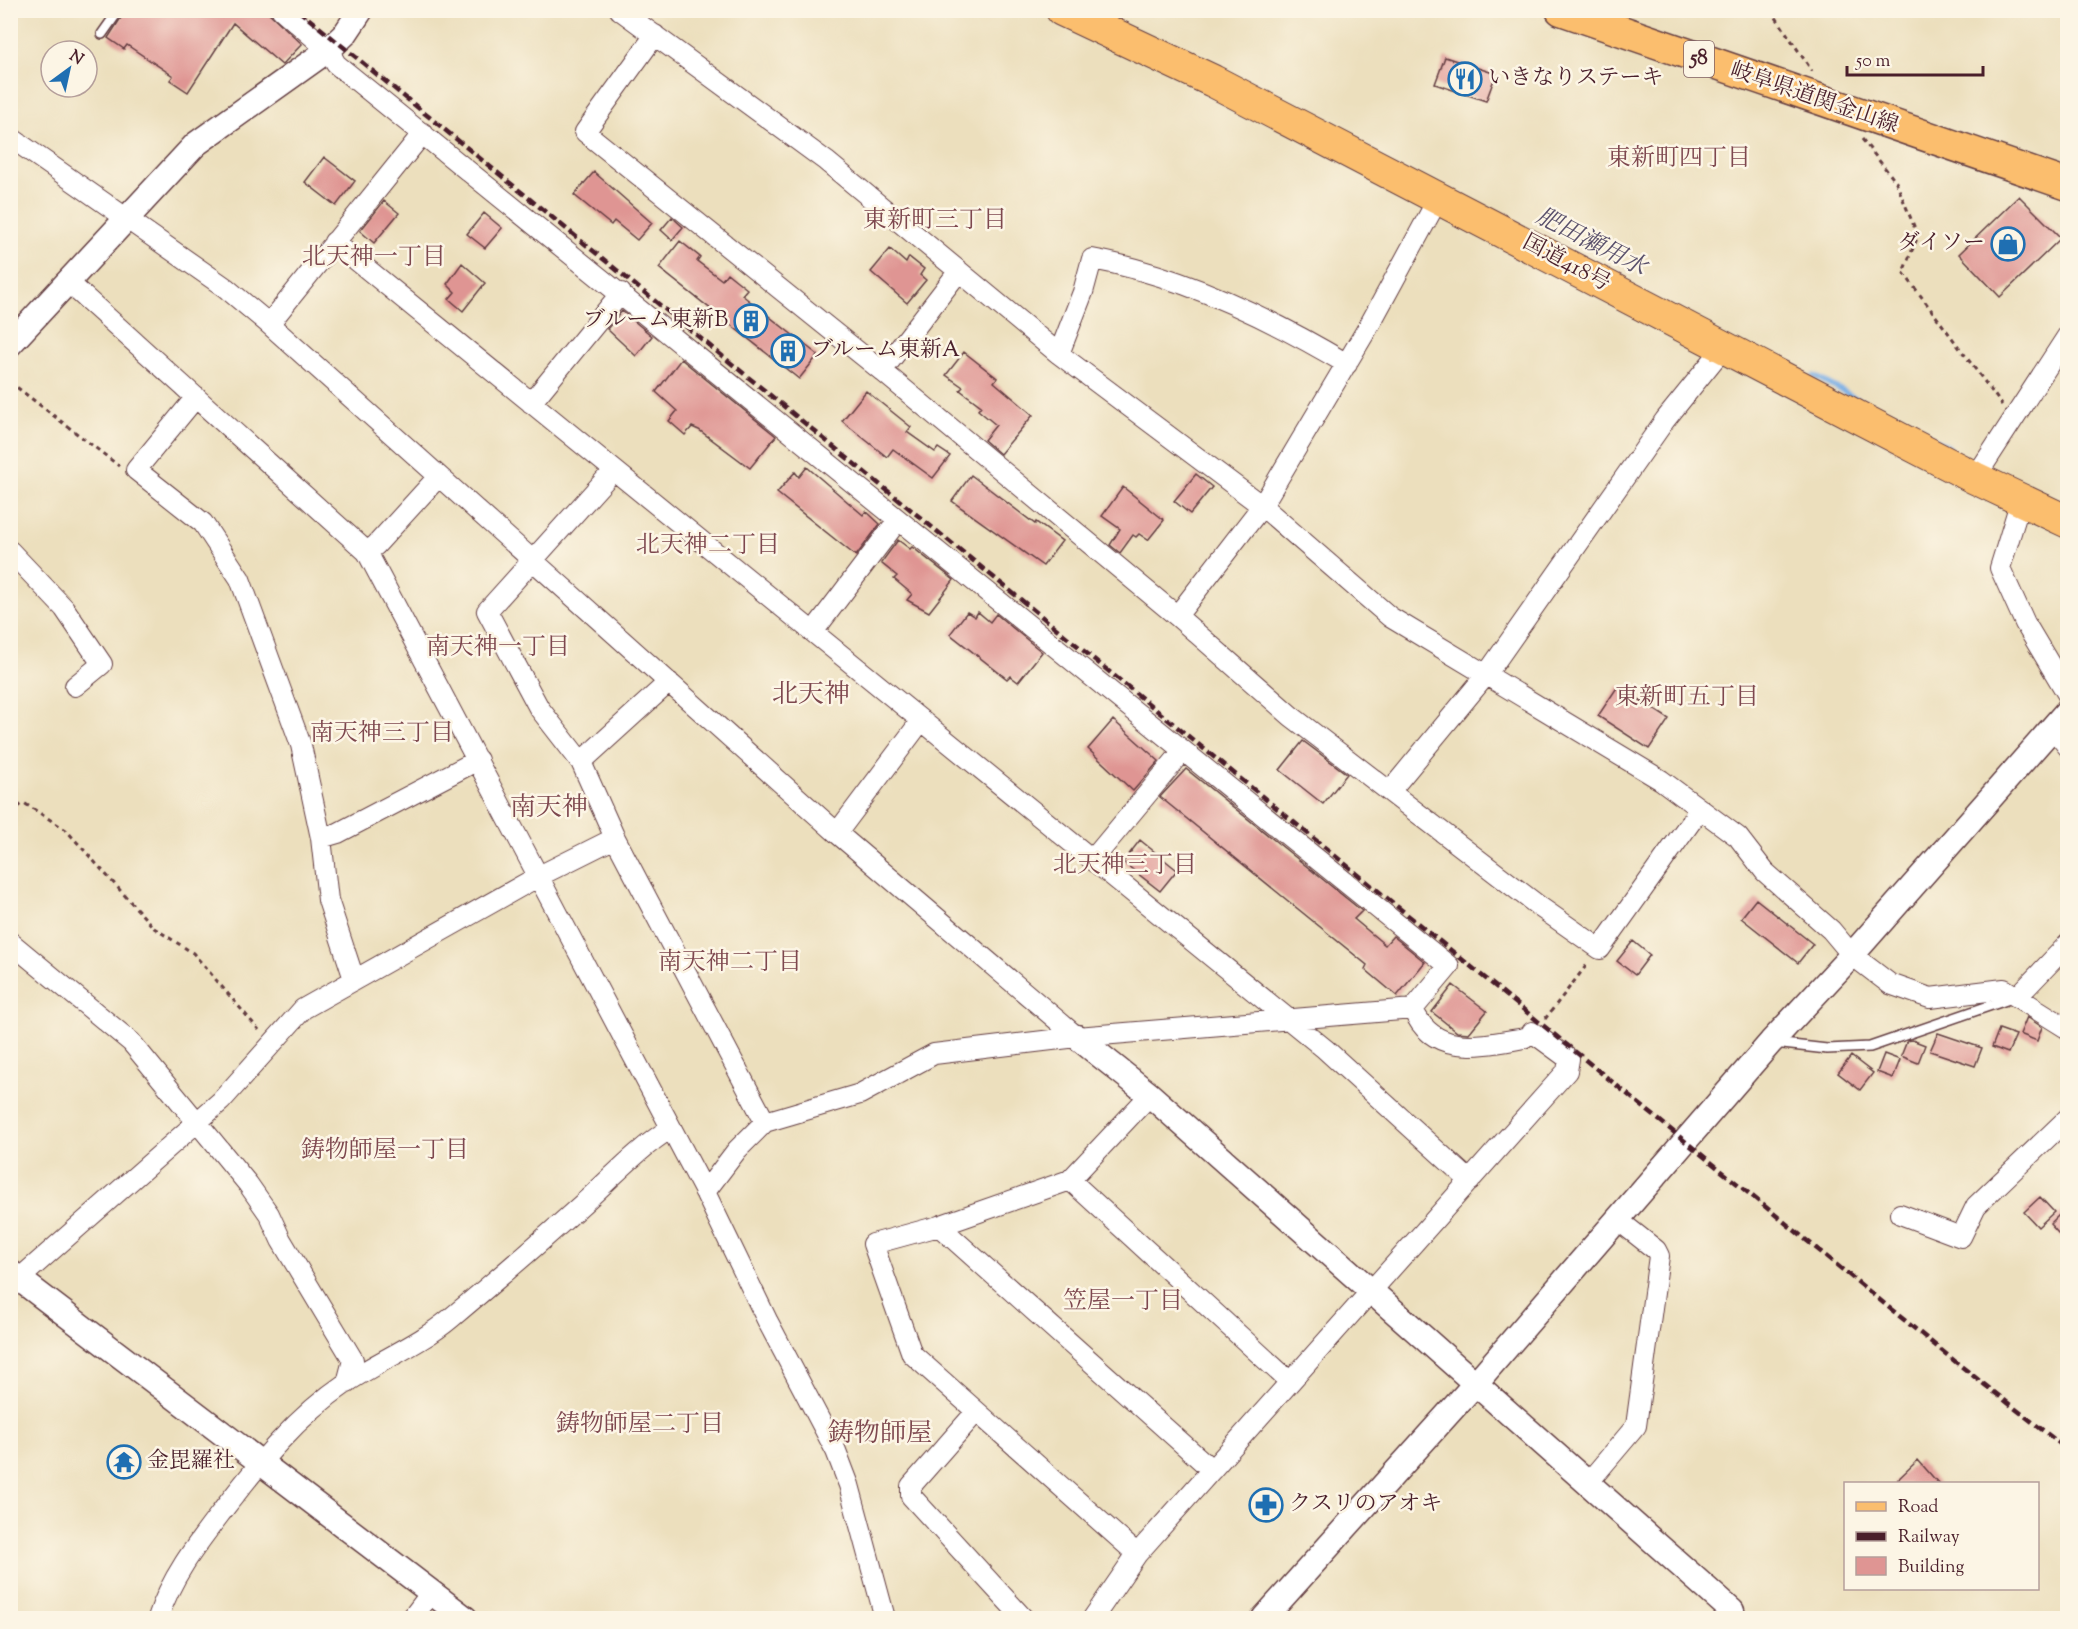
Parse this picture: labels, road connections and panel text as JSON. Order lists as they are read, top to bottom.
{
  "streets": {
    "highway": ["国道418号"],
    "main road": ["58", "岐阜県道関金山線"]
  },
  "districts": [
    "東新町四丁目",
    "東新町三丁目",
    "北天神一丁目",
    "北天神二丁目",
    "南天神一丁目",
    "北天神",
    "東新町五丁目",
    "南天神三丁目",
    "南天神",
    "北天神三丁目",
    "南天神二丁目",
    "鋳物師屋一丁目",
    "笠屋一丁目",
    "鋳物師屋二丁目",
    "鋳物師屋"
  ],
  "water": ["肥田瀬用水"],
  "places": {
    "restaurant": ["いきなりステーキ"],
    "shop": ["ダイソー"],
    "building": ["ブルーム東新B", "ブルーム東新A"],
    "temple": ["金毘羅社"],
    "pharmacy": ["クスリのアオキ"]
  },
  "legend": ["Road", "Railway", "Building"],
  "scale_bar": "50 m",
  "north": "top right"
}
